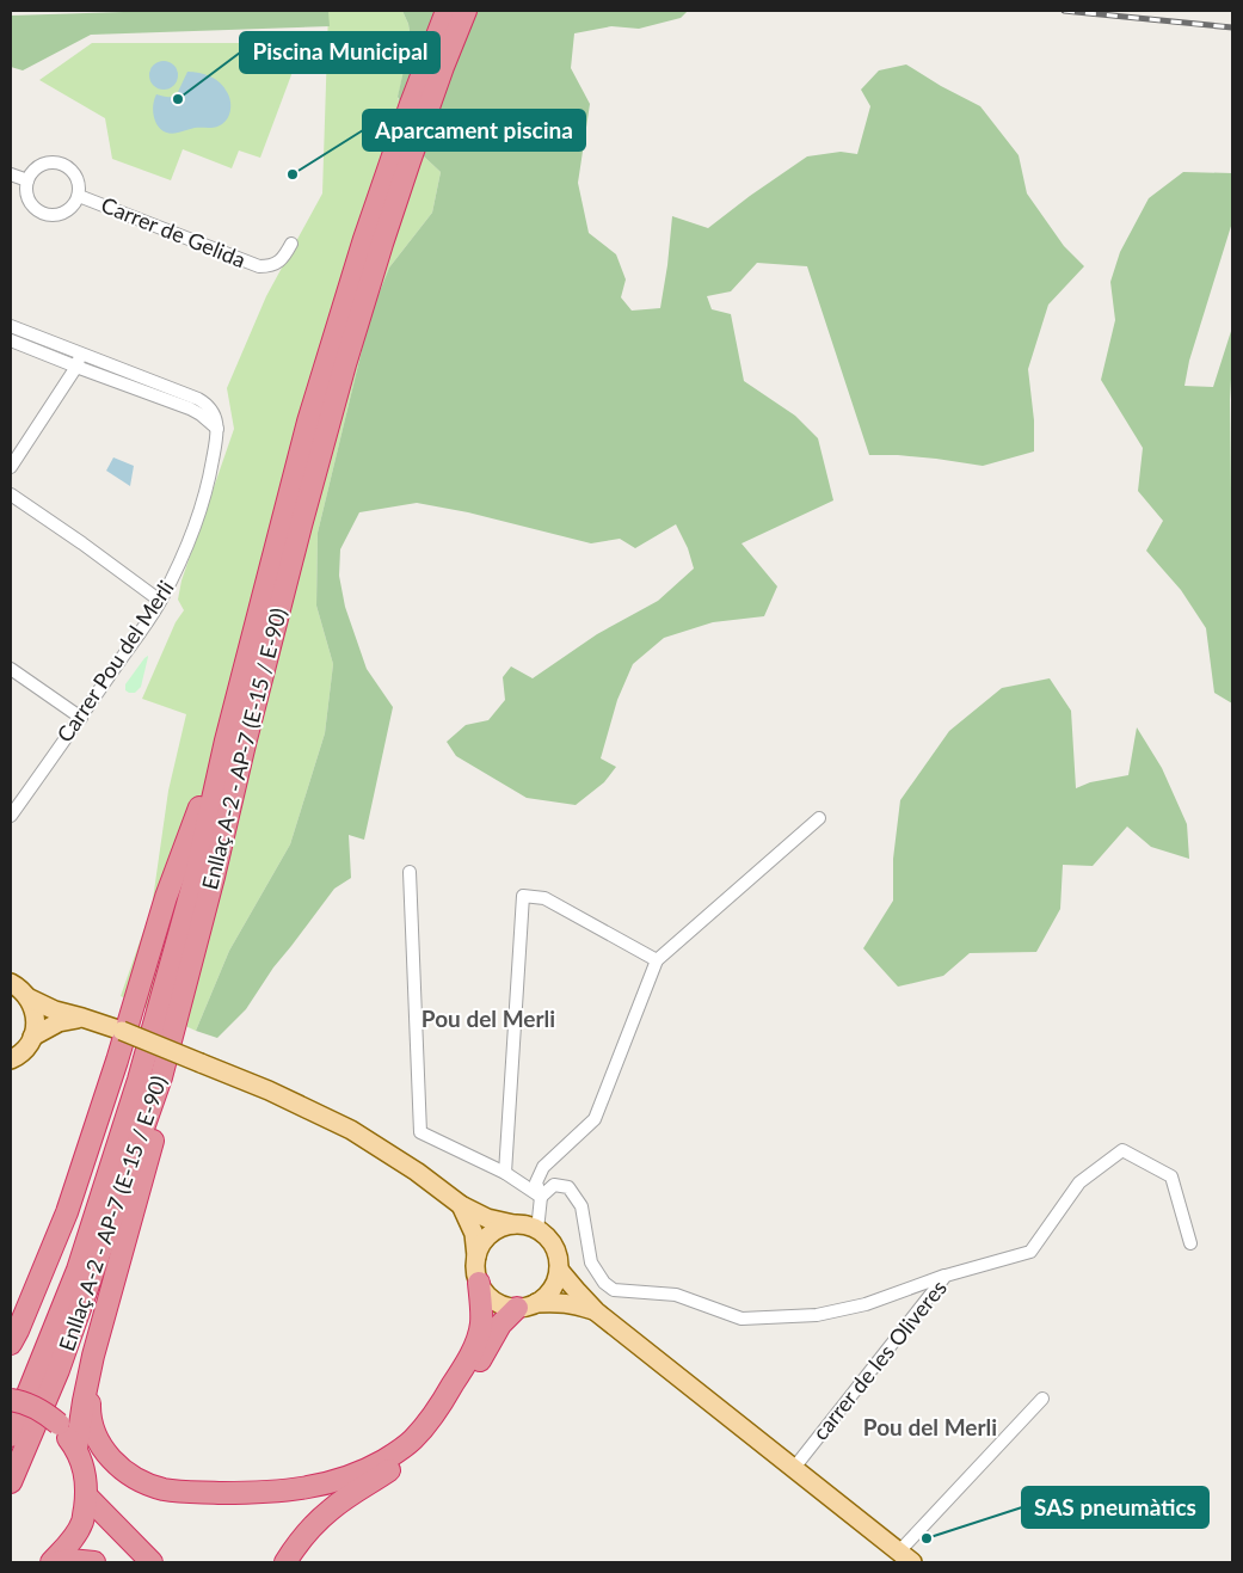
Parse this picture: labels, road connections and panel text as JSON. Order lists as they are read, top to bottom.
{
  "streets": {
    "highway": ["Enllaç A-2 - AP-7 (E-15 / E-90)"],
    "street": ["Carrer de Gelida", "Carrer Pou del Merli", "carrer de les Oliveres"]
  },
  "districts": ["Pou del Merli", "Pou del Merli"],
  "places": ["Piscina Municipal", "Aparcament piscina", "SAS pneumàtics"]
}
